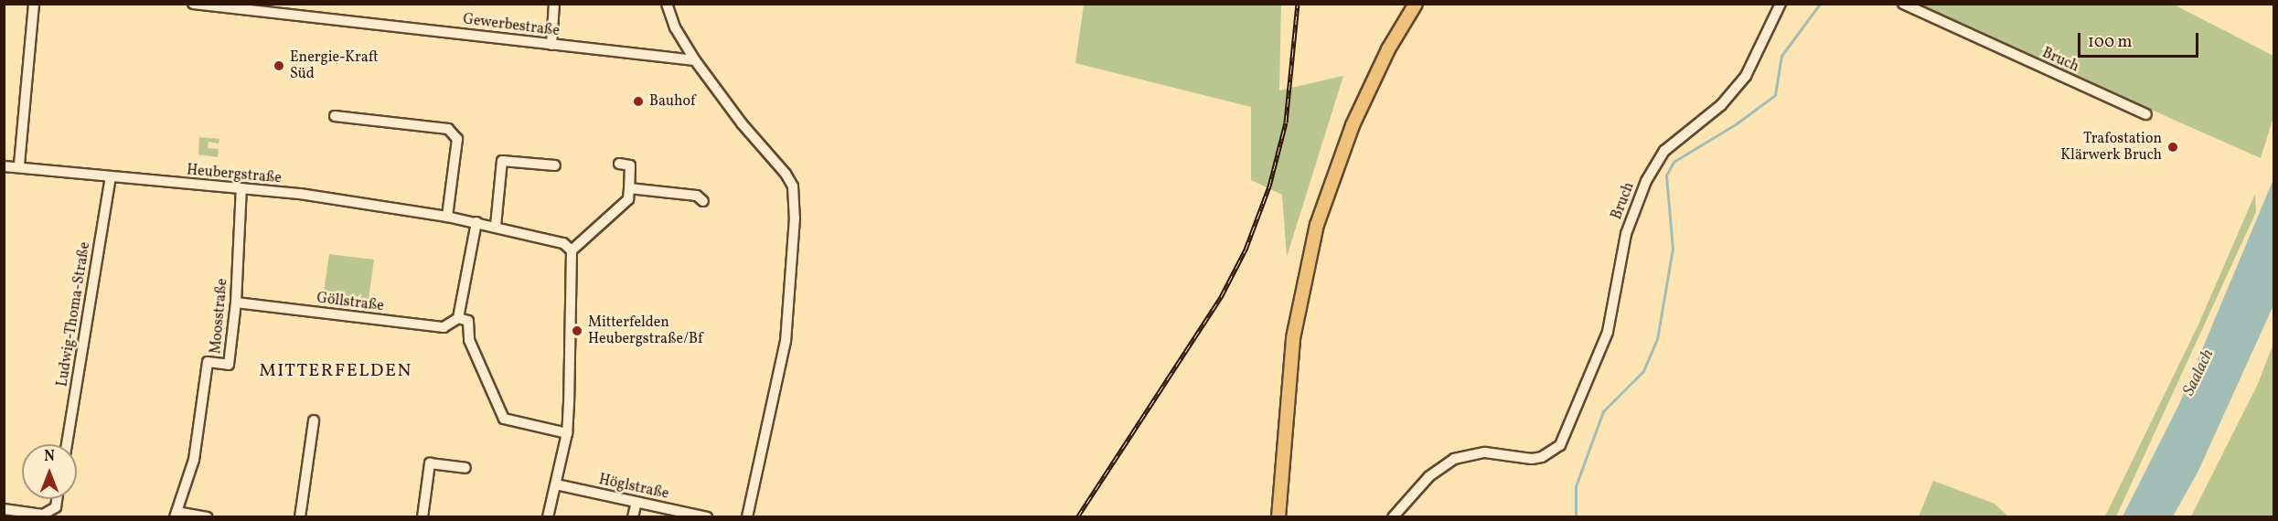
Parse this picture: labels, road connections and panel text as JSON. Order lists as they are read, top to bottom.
{
  "streets": {
    "street": [
      "Gewerbestraße",
      "Bruch",
      "Heubergstraße",
      "Göllstraße",
      "Ludwig-Thoma-Straße",
      "Moosstraße",
      "Höglstraße"
    ]
  },
  "crossings": [
    ["Heubergstraße", "Ludwig-Thoma-Straße"],
    ["Heubergstraße", "Moosstraße"],
    ["Göllstraße", "Moosstraße"]
  ],
  "districts": ["MITTERFELDEN"],
  "water": ["Saalach"],
  "places": [
    "Energie-Kraft Süd",
    "Bauhof",
    "Trafostation Klärwerk Bruch",
    "Mitterfelden Heubergstraße/Bf"
  ],
  "scale_bar": "100 m",
  "north": "top"
}
